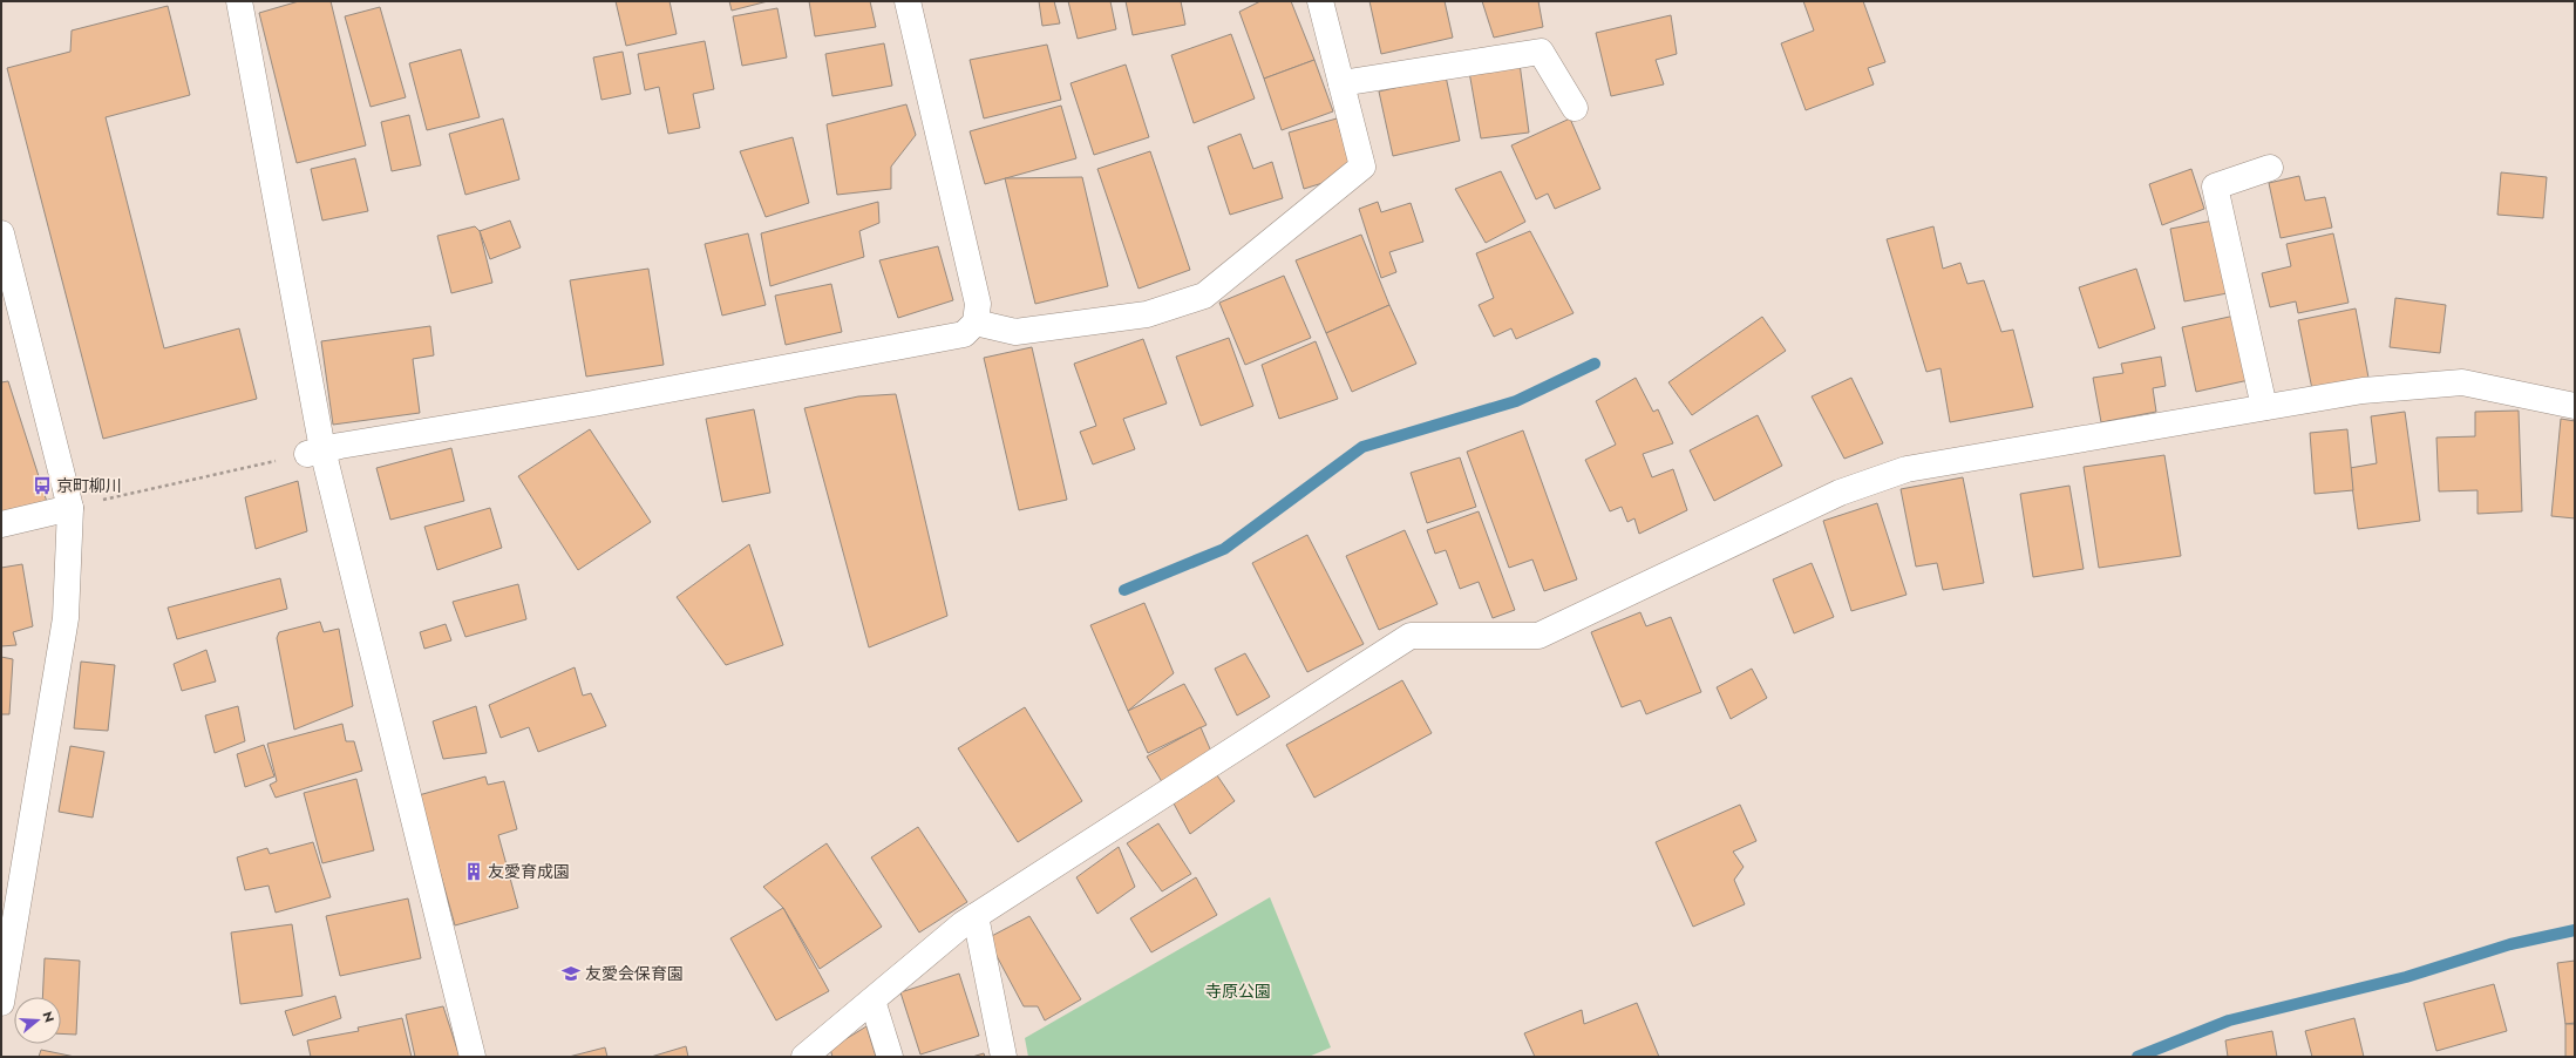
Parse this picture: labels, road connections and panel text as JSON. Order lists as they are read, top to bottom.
{
  "parks": ["寺原公園"],
  "places": {
    "bus stop": ["京町柳川"],
    "building": ["友愛育成園"],
    "school or university": ["友愛会保育園"]
  },
  "north": "right"
}
